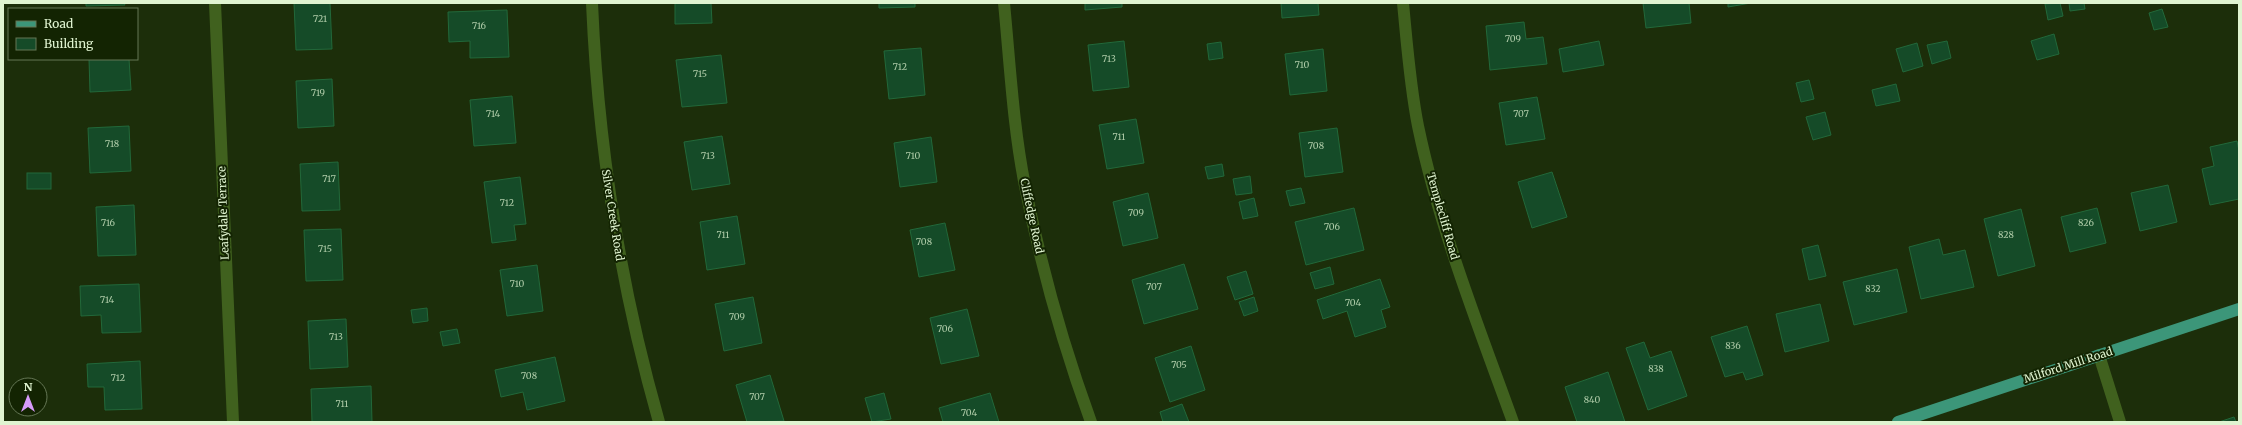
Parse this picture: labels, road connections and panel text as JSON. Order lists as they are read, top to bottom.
{
  "streets": {
    "main road": ["Milford Mill Road"],
    "street": [
      "Leafydale Terrace",
      "Silver Creek Road",
      "Cliffedge Road",
      "Templecliff Road"
    ]
  },
  "house_numbers": [
    "721",
    "716",
    "709",
    "713",
    "710",
    "712",
    "715",
    "719",
    "714",
    "707",
    "711",
    "718",
    "708",
    "713",
    "710",
    "717",
    "712",
    "709",
    "716",
    "826",
    "706",
    "711",
    "828",
    "708",
    "715",
    "710",
    "707",
    "832",
    "714",
    "704",
    "709",
    "706",
    "713",
    "836",
    "705",
    "838",
    "708",
    "712",
    "707",
    "840",
    "711",
    "704"
  ],
  "legend": ["Road", "Building"],
  "north": "top"
}
